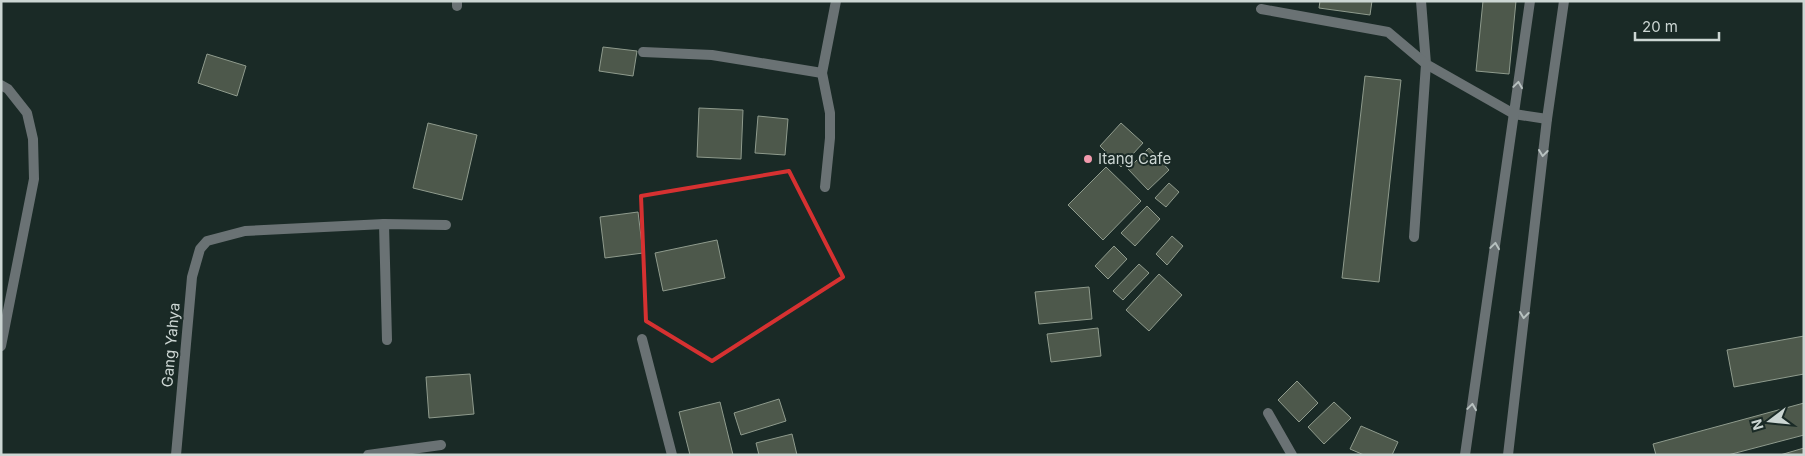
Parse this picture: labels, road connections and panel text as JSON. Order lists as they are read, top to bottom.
{
  "streets": {
    "street": ["Gang Yahya"]
  },
  "places": ["Itang Cafe"],
  "scale_bar": "20 m",
  "north": "left"
}
